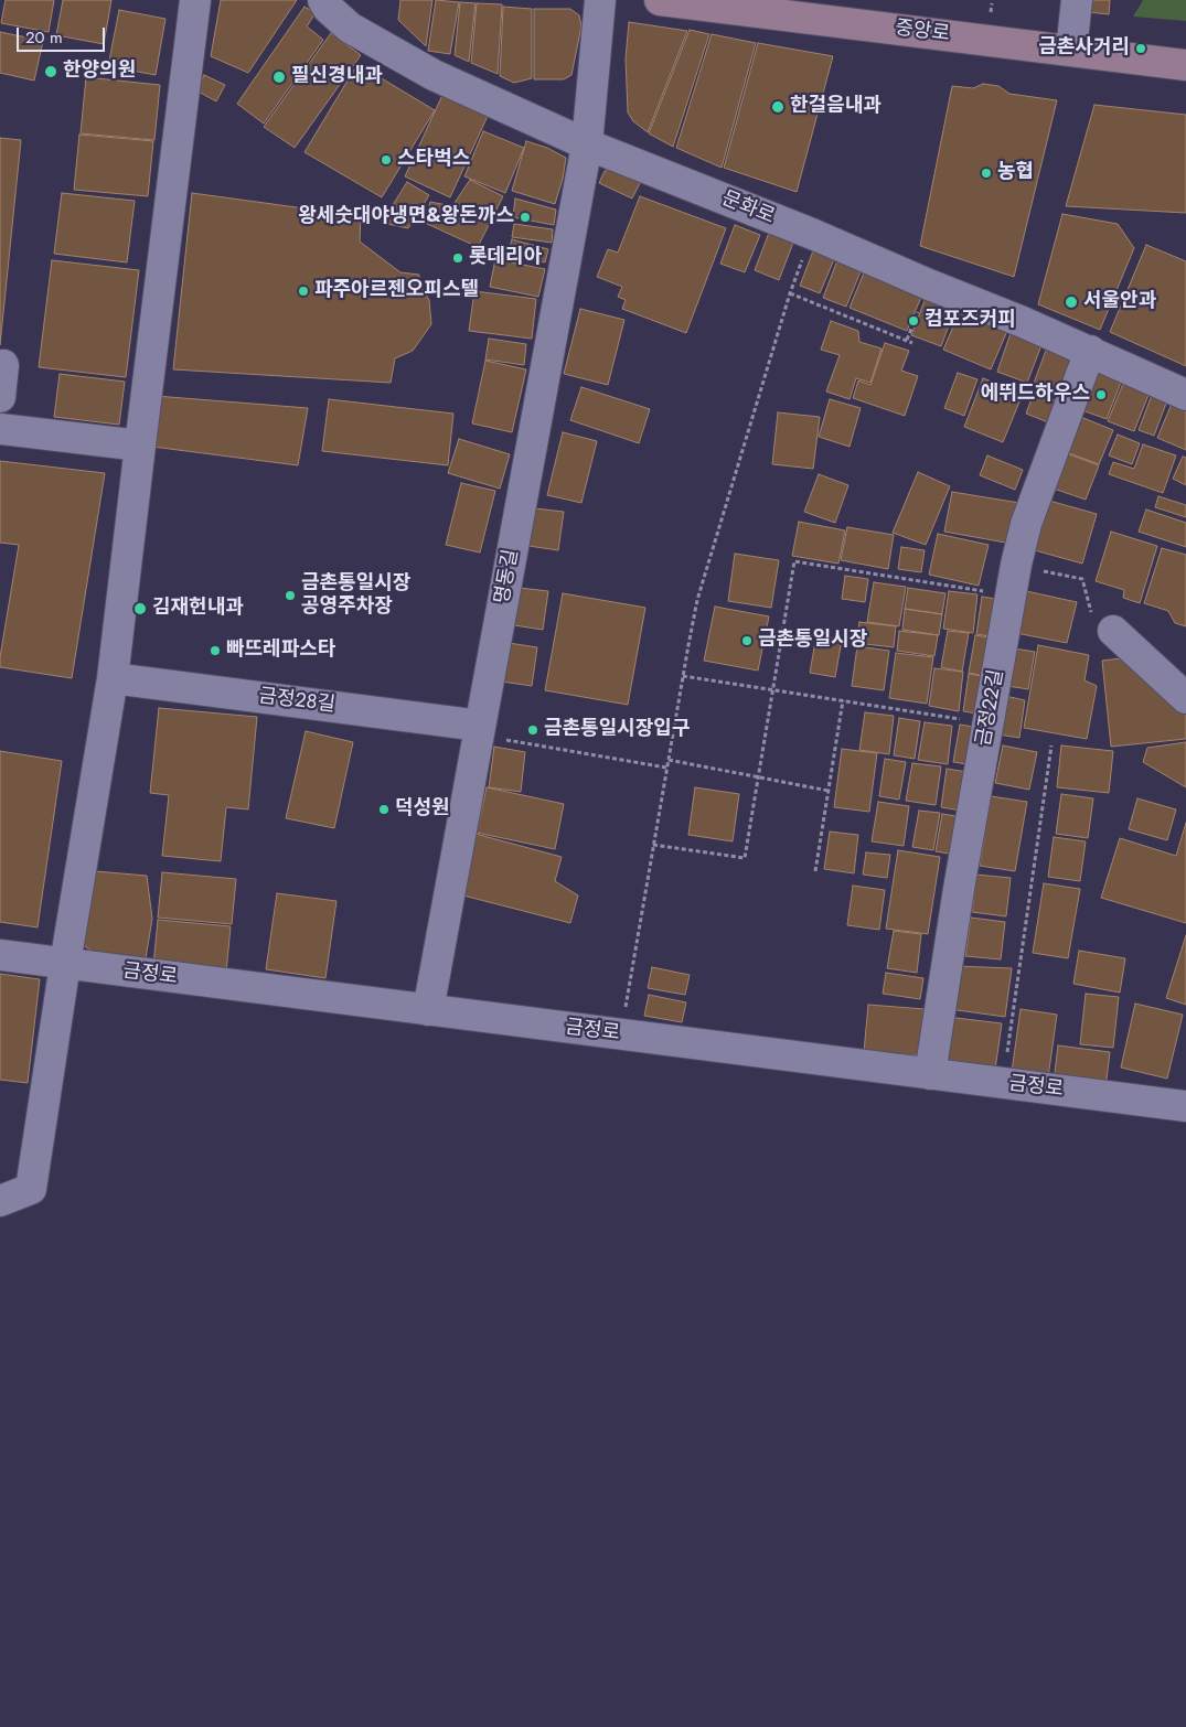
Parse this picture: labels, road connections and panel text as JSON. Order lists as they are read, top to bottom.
{
  "streets": {
    "main road": ["중앙로"],
    "street": [
      "문화로",
      "명동길",
      "금정28길",
      "금정22길",
      "금정로"
    ]
  },
  "crossings": [
    ["문화로", "명동길"],
    ["문화로", "금정22길"],
    ["명동길", "금정28길"],
    ["명동길", "금정로"],
    ["금정22길", "금정로"]
  ],
  "places": [
    "금촌사거리",
    "한양의원",
    "필신경내과",
    "한걸음내과",
    "스타벅스",
    "농협",
    "왕세숫대야냉면&왕돈까스",
    "롯데리아",
    "파주아르젠오피스텔",
    "서울안과",
    "컴포즈커피",
    "에뛰드하우스",
    "금촌통일시장 공영주차장",
    "김재헌내과",
    "금촌통일시장",
    "빠뜨레파스타",
    "금촌통일시장입구",
    "덕성원"
  ],
  "scale_bar": "20 m"
}
